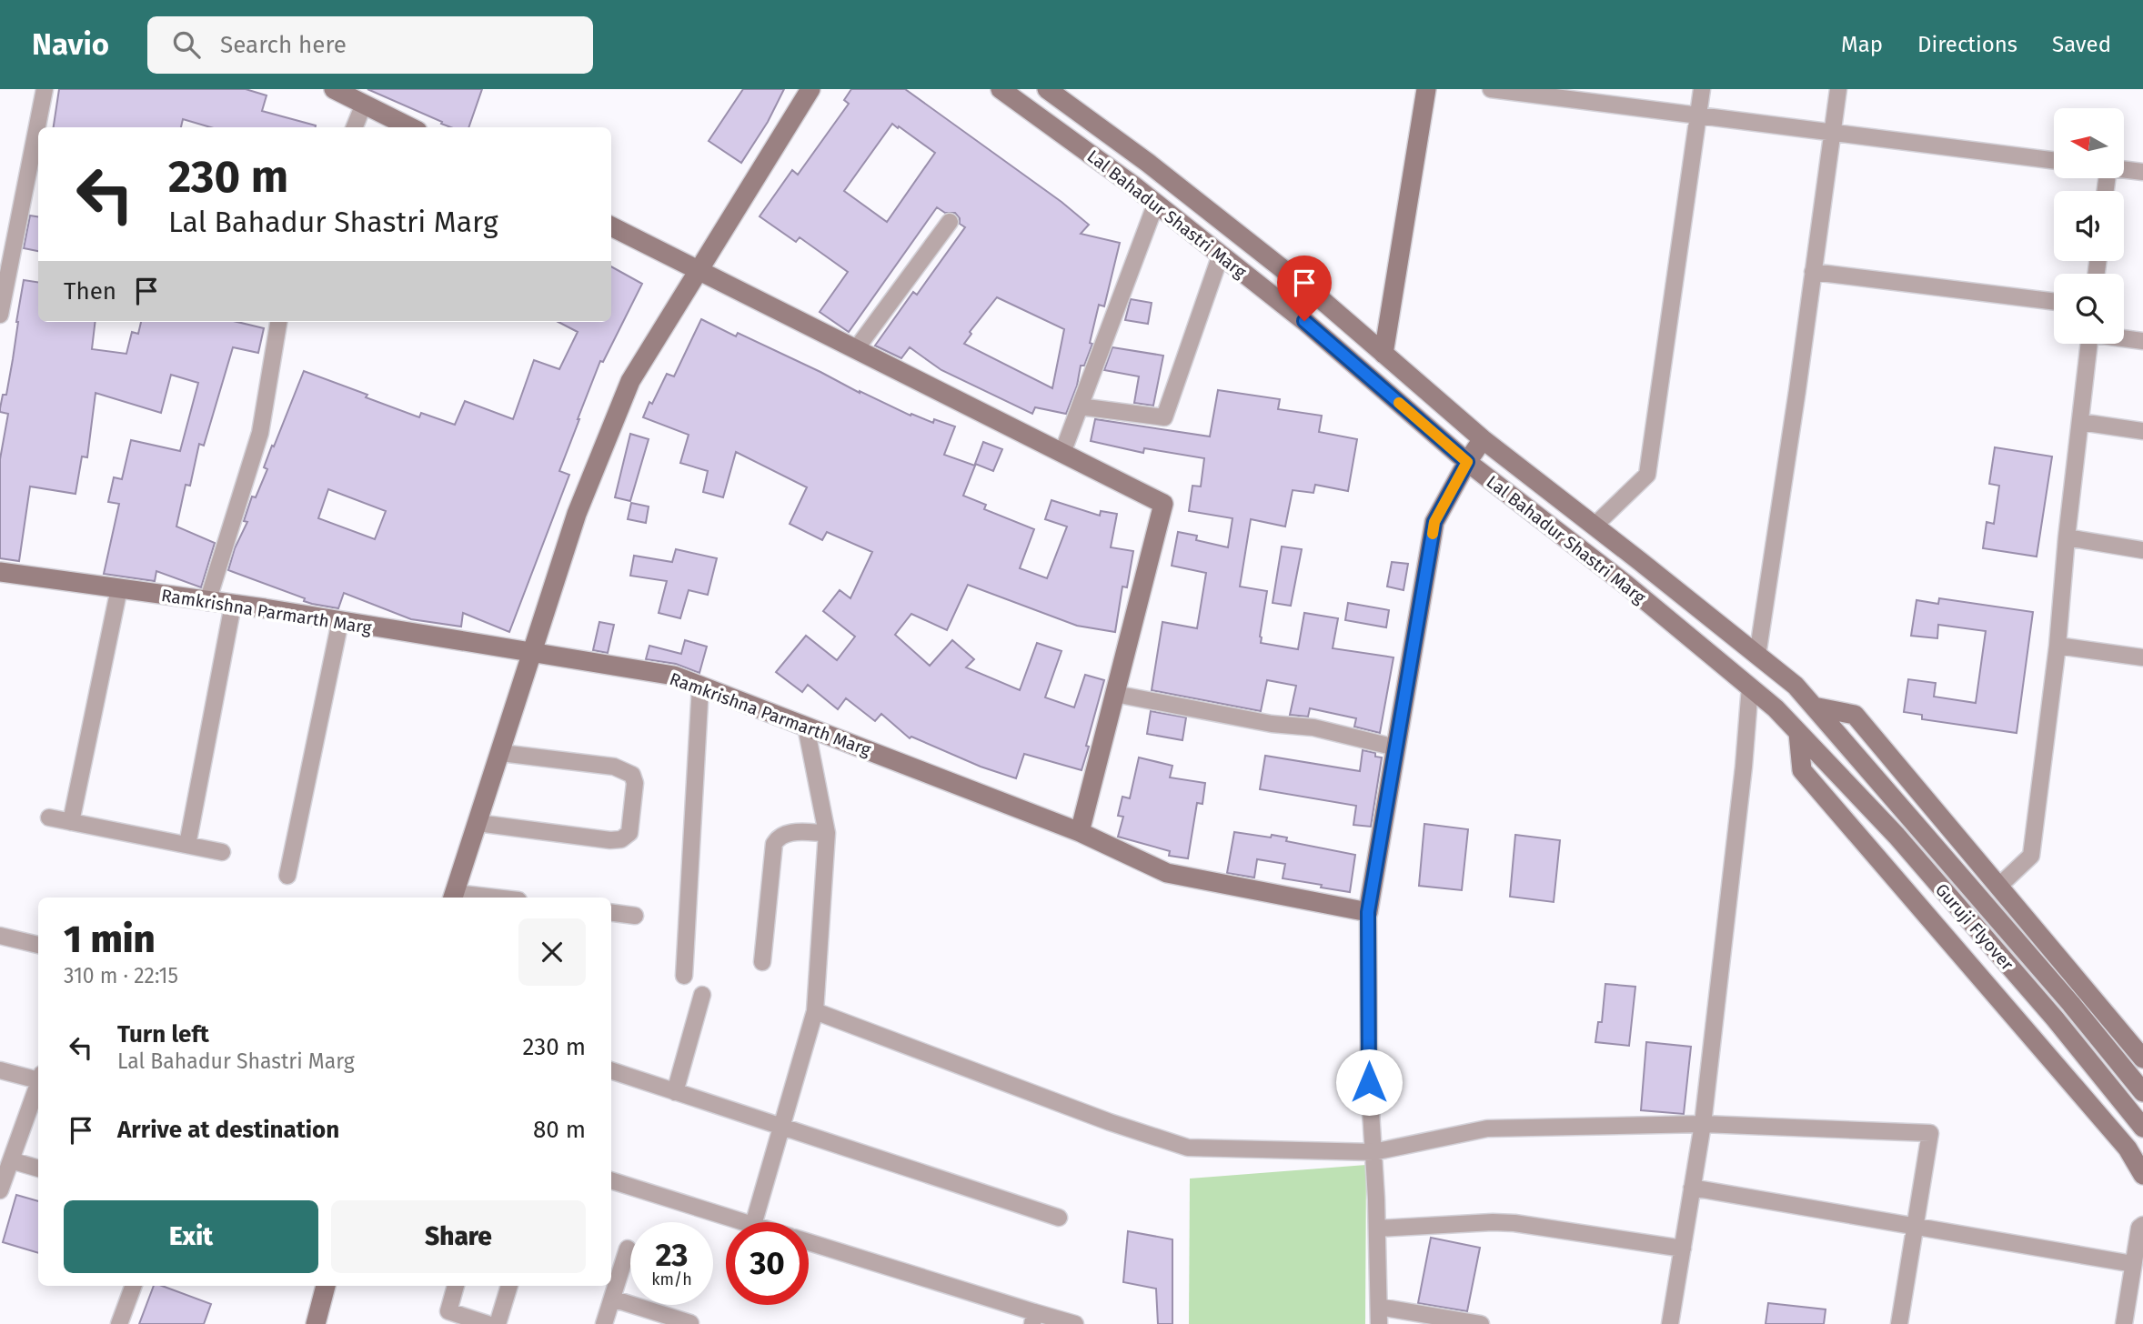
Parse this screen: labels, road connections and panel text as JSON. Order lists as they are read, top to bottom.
{
  "streets": {
    "street": ["Lal Bahadur Shastri Marg", "Ramkrishna Parmarth Marg", "Guruji Flyover"]
  },
  "crossings": [
    ["Lal Bahadur Shastri Marg", "Guruji Flyover"]
  ],
  "north": "left",
  "page": {
    "header": "Navio",
    "search": "Search here",
    "nav": ["Map", "Directions", "Saved"],
    "turn": ["230 m", "Lal Bahadur Shastri Marg"],
    "then": "Then",
    "heading": ["1 min", "310 m · 22:15"],
    "list": [
      {
        "name": "Turn left",
        "note": "Lal Bahadur Shastri Marg",
        "value": "230 m"
      },
      {
        "name": "Arrive at destination",
        "value": "80 m"
      }
    ],
    "buttons": ["Exit", "Share"],
    "speed": "23 km/h",
    "limit": "30"
  }
}
